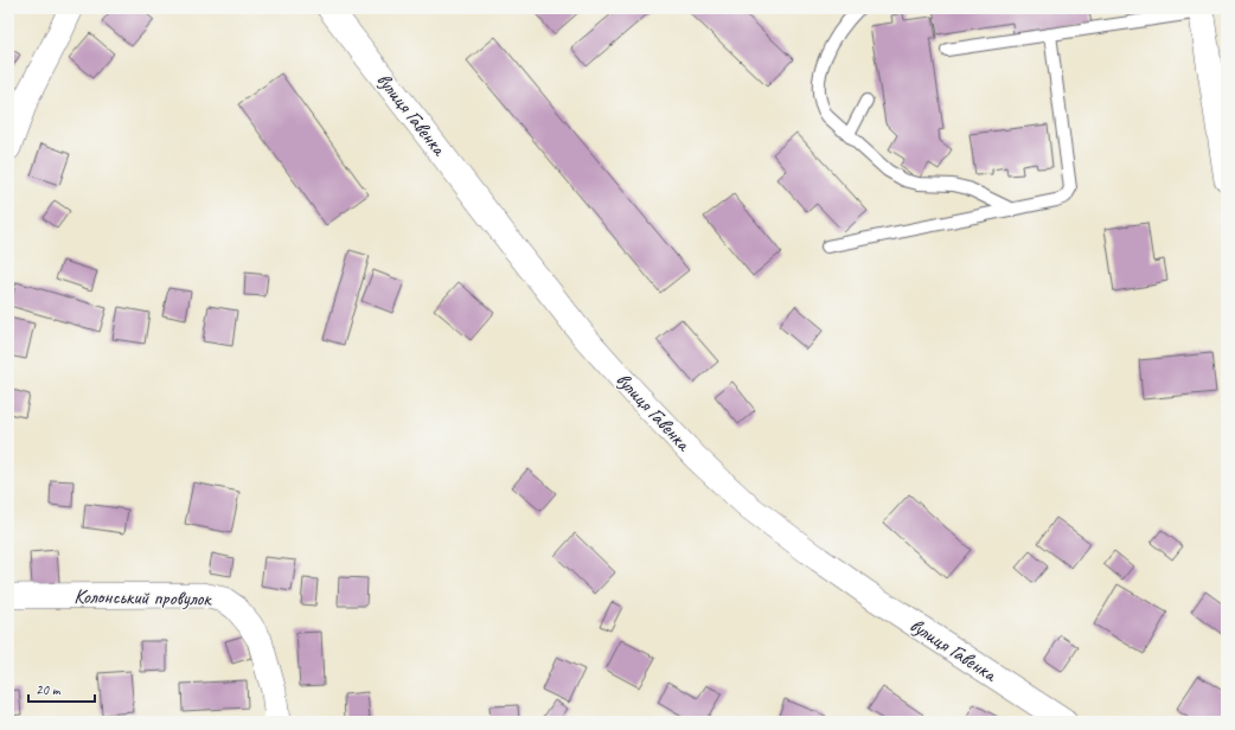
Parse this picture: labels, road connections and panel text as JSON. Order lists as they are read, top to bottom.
{
  "streets": {
    "street": ["вулиця Гавенка", "Колонський провулок"]
  },
  "scale_bar": "20 m"
}
